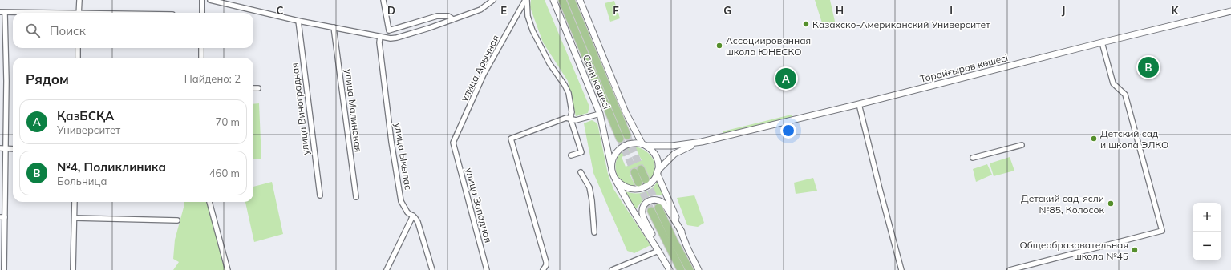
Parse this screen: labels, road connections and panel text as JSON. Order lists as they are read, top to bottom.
{
  "streets": {
    "street": [
      "улица Арычная",
      "Торайғыров көшесі",
      "Саин көшесі",
      "улица Виноградная",
      "улица Малиновая",
      "улица Ыкылас",
      "улица Западная"
    ]
  },
  "crossings": [
    ["улица Арычная", "улица Западная"]
  ],
  "places": [
    "Казахско-Американский Университет",
    "Ассоциированная школа ЮНЕСКО",
    "Детский сад и школа ЭЛКО",
    "Детский сад-ясли №85, Колосок",
    "Общеобразовательная школа №45"
  ],
  "page": {
    "search": "Поиск",
    "pins": ["B", "A"],
    "heading": ["Рядом", "Найдено: 2"],
    "list": [
      {
        "mark": "A",
        "name": "ҚазБСҚА",
        "note": "Университет",
        "value": "70 m"
      },
      {
        "mark": "B",
        "name": "№4, Поликлиника",
        "note": "Больница",
        "value": "460 m"
      }
    ],
    "map_buttons": ["+", "−"]
  },
  "grid": {
    "columns": [
      "C",
      "D",
      "E",
      "F",
      "G",
      "H",
      "I",
      "J",
      "K"
    ]
  }
}
